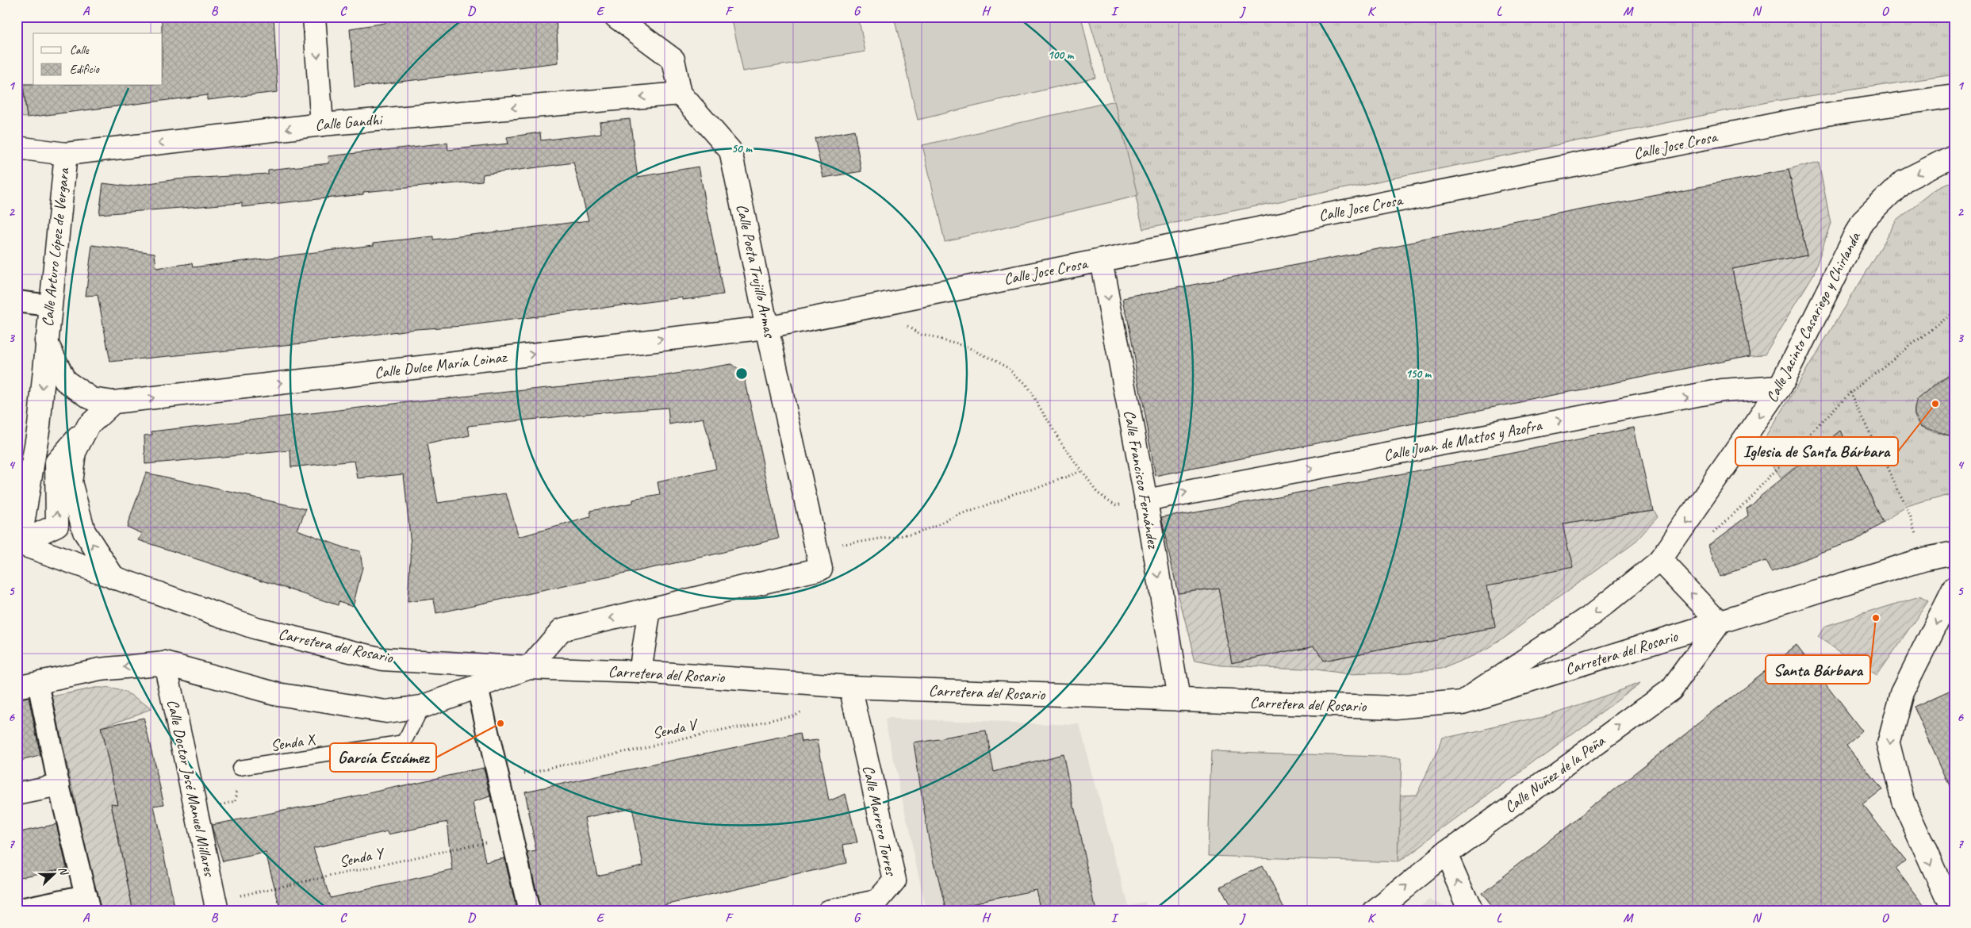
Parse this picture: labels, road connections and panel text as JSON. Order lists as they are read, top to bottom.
{
  "streets": {
    "street": [
      "Calle Gandhi",
      "Calle Jose Crosa",
      "Calle Arturo López de Vergara",
      "Calle Poeta Trujillo Armas",
      "Calle Jacinto Casariego y Chirlanda",
      "Calle Dulce María Loinaz",
      "Calle Juan de Mattos y Azofra",
      "Calle Francisco Fernández",
      "Carretera del Rosario",
      "Calle Nuñez de la Peña",
      "Calle Doctor José Manuel Millares",
      "Calle Marrero Torres"
    ],
    "lane": ["Senda X"],
    "path": ["Senda V", "Senda Y"]
  },
  "crossings": [
    ["Calle Gandhi", "Calle Arturo López de Vergara"],
    ["Calle Gandhi", "Calle Poeta Trujillo Armas"],
    ["Calle Jose Crosa", "Calle Poeta Trujillo Armas"],
    ["Calle Jose Crosa", "Calle Dulce María Loinaz"],
    ["Calle Jose Crosa", "Calle Francisco Fernández"],
    ["Calle Arturo López de Vergara", "Calle Dulce María Loinaz"],
    ["Calle Arturo López de Vergara", "Carretera del Rosario"],
    ["Calle Poeta Trujillo Armas", "Calle Dulce María Loinaz"],
    ["Calle Jacinto Casariego y Chirlanda", "Calle Juan de Mattos y Azofra"],
    ["Calle Jacinto Casariego y Chirlanda", "Carretera del Rosario"],
    ["Calle Juan de Mattos y Azofra", "Calle Francisco Fernández"],
    ["Calle Francisco Fernández", "Carretera del Rosario"],
    ["Carretera del Rosario", "Calle Nuñez de la Peña"],
    ["Carretera del Rosario", "Calle Marrero Torres"],
    ["Calle Doctor José Manuel Millares", "Senda Y"]
  ],
  "one_way": [
    "Calle Gandhi",
    "Calle Jacinto Casariego y Chirlanda",
    "Calle Dulce María Loinaz",
    "Calle Juan de Mattos y Azofra",
    "Calle Francisco Fernández",
    "Calle Nuñez de la Peña"
  ],
  "places": ["Iglesia de Santa Bárbara", "Santa Bárbara", "García Escámez"],
  "legend": ["Calle", "Edificio"],
  "north": "right",
  "grid": {
    "columns": [
      "A",
      "B",
      "C",
      "D",
      "E",
      "F",
      "G",
      "H",
      "I",
      "J",
      "K",
      "L",
      "M",
      "N",
      "O"
    ],
    "rows": [
      "1",
      "2",
      "3",
      "4",
      "5",
      "6",
      "7"
    ]
  },
  "rings": ["100 m", "50 m", "150 m"]
}
